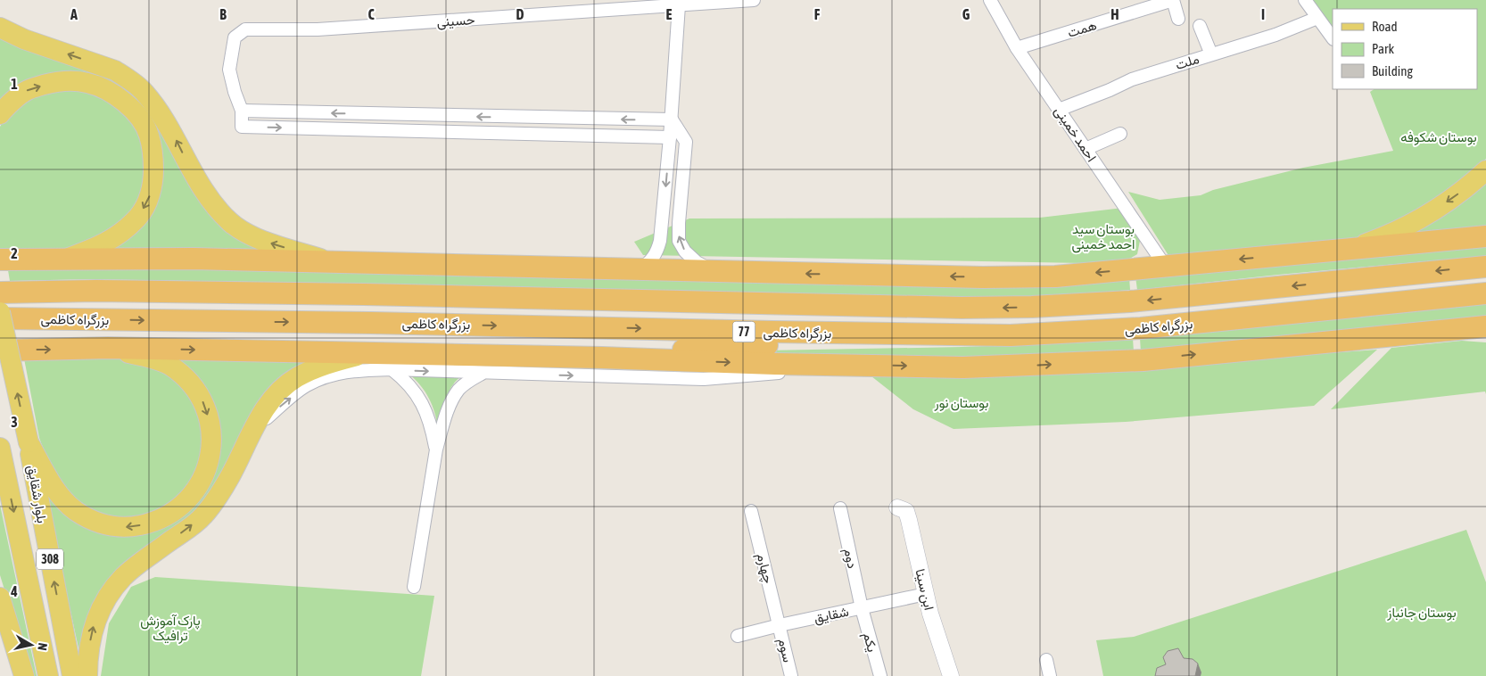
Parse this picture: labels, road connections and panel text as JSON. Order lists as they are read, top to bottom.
{
  "streets": {
    "highway": ["بزرگراه کاظمی", "77"],
    "main road": ["بلوار شقایق", "308"],
    "street": [
      "حسینی",
      "همت",
      "ملت",
      "احمد خمینی",
      "دوم",
      "چهارم",
      "ابن سینا",
      "شقایق",
      "یکم",
      "سوم"
    ]
  },
  "crossings": [
    ["همت", "احمد خمینی"],
    ["ملت", "احمد خمینی"],
    ["دوم", "شقایق"],
    ["دوم", "یکم"],
    ["چهارم", "شقایق"],
    ["چهارم", "سوم"],
    ["ابن سینا", "شقایق"],
    ["شقایق", "یکم"],
    ["شقایق", "سوم"]
  ],
  "parks": [
    "بوستان شکوفه",
    "بوستان سید احمد خمینی",
    "بوستان نور",
    "بوستان جانباز",
    "پارک آموزش ترافیک"
  ],
  "legend": ["Road", "Park", "Building"],
  "north": "right",
  "grid": {
    "columns": [
      "A",
      "B",
      "C",
      "D",
      "E",
      "F",
      "G",
      "H",
      "I"
    ],
    "rows": [
      "1",
      "2",
      "3",
      "4"
    ]
  }
}
